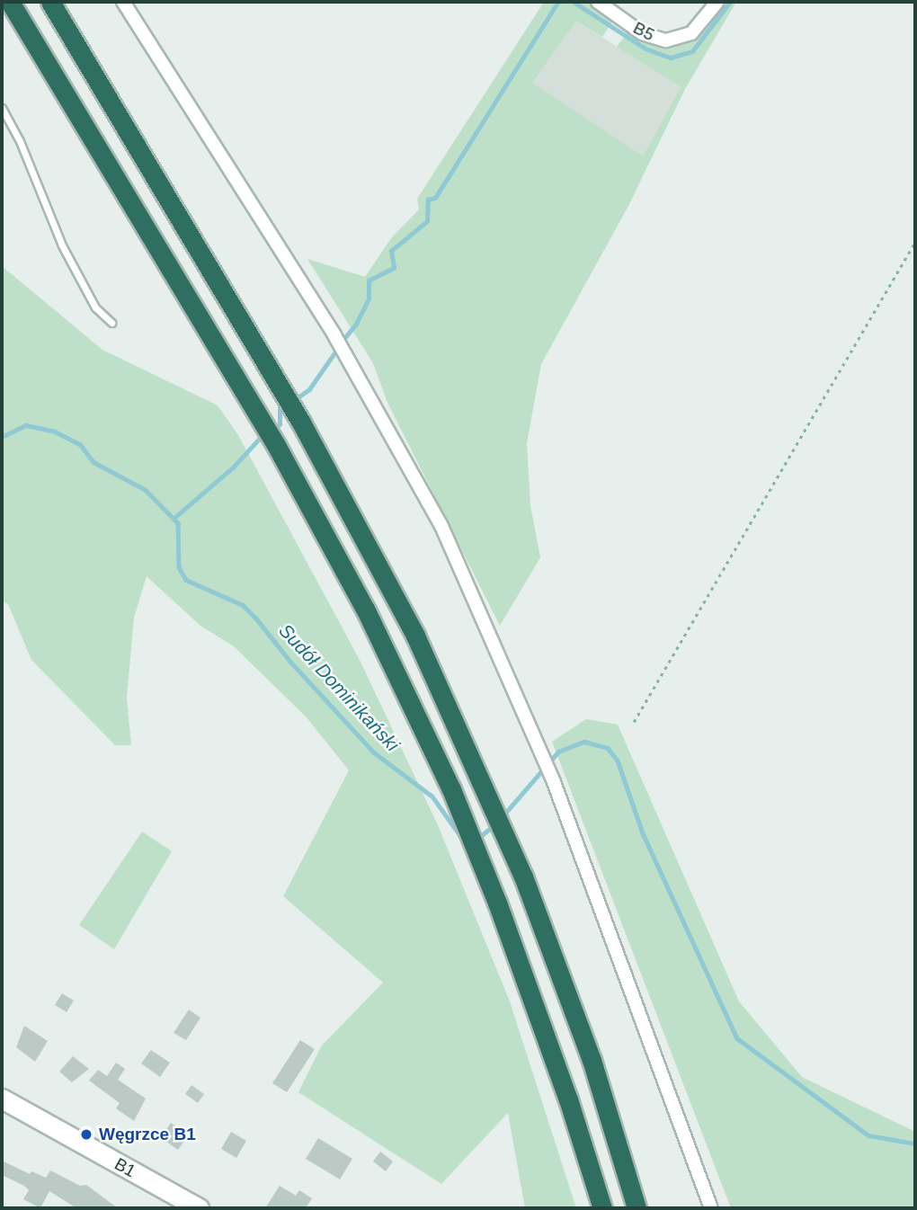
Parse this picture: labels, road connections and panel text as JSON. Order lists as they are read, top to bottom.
{
  "streets": {
    "street": ["B5", "B1"]
  },
  "water": ["Sudół Dominikański"],
  "places": ["Węgrzce B1"]
}
